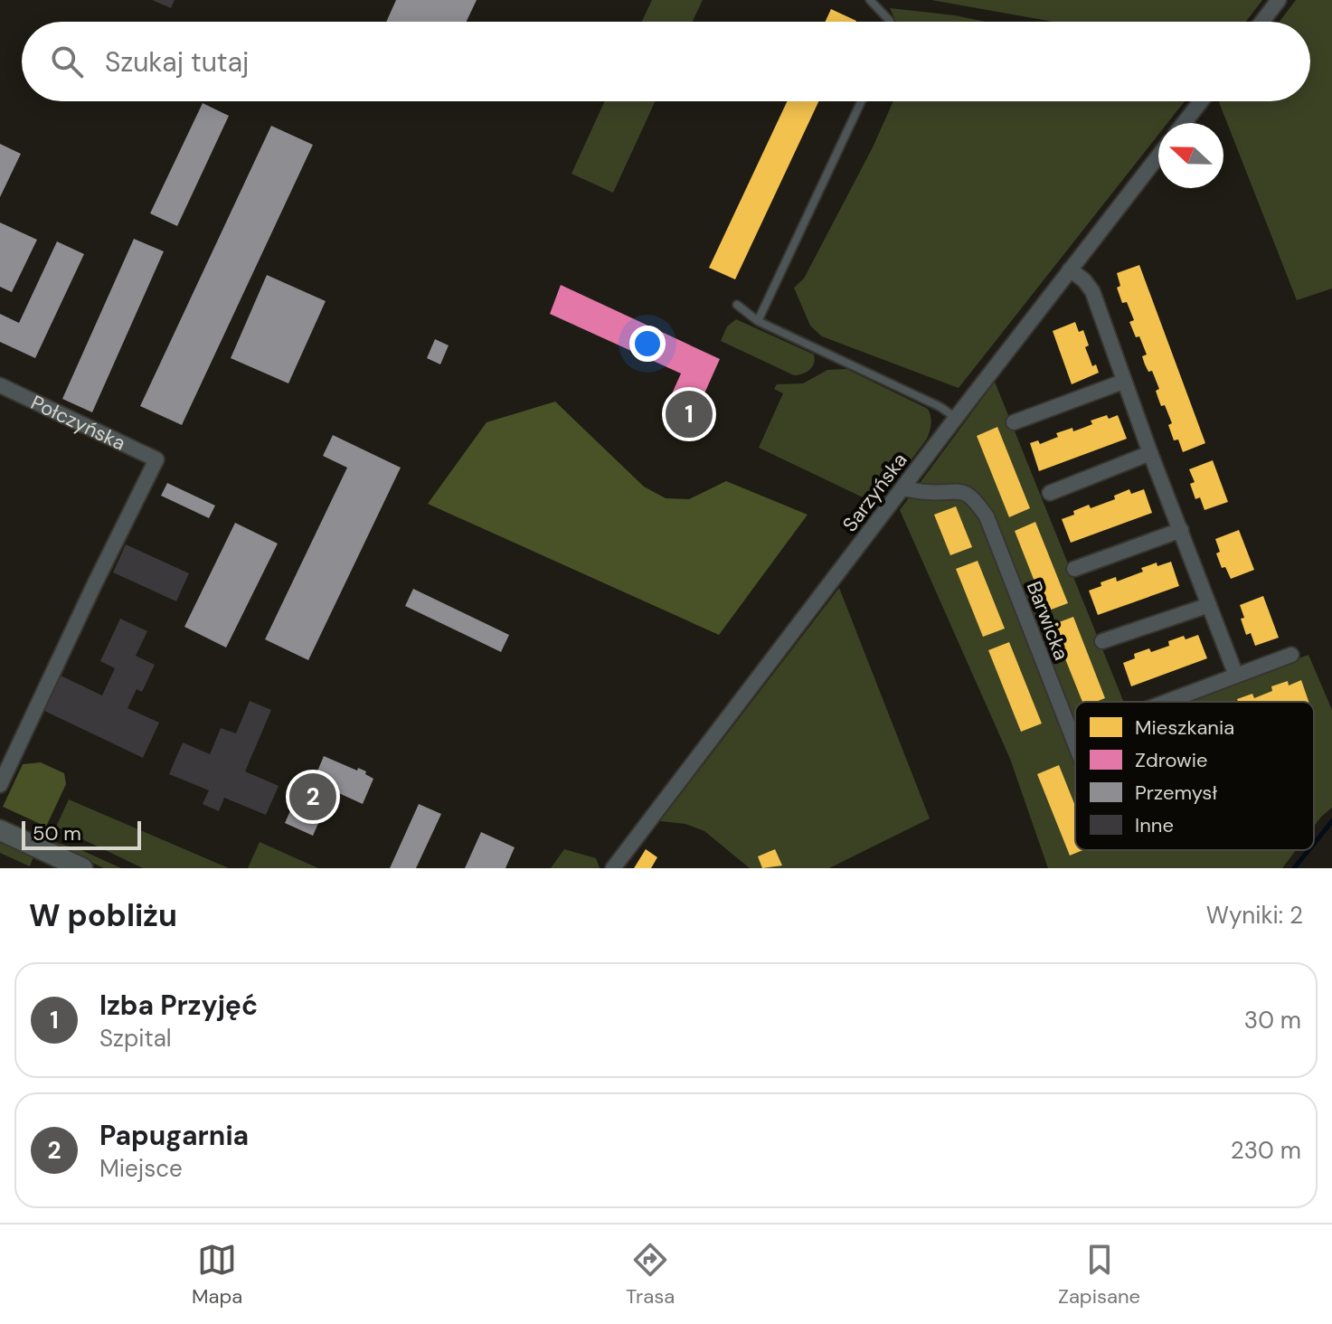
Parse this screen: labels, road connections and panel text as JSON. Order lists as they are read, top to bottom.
{
  "streets": {
    "street": ["Połczyńska", "Sarzyńska", "Barwicka"]
  },
  "crossings": [
    ["Sarzyńska", "Barwicka"]
  ],
  "legend": [
    "Mieszkania",
    "Zdrowie",
    "Przemysł",
    "Inne"
  ],
  "scale_bar": "50 m",
  "north": "left",
  "page": {
    "search": "Szukaj tutaj",
    "pins": ["1", "2"],
    "scale": "50 m",
    "heading": ["W pobliżu", "Wyniki: 2"],
    "list": [
      {
        "mark": "1",
        "name": "Izba Przyjęć",
        "note": "Szpital",
        "value": "30 m"
      },
      {
        "mark": "2",
        "name": "Papugarnia",
        "note": "Miejsce",
        "value": "230 m"
      }
    ],
    "nav": ["Mapa", "Trasa", "Zapisane"]
  }
}
